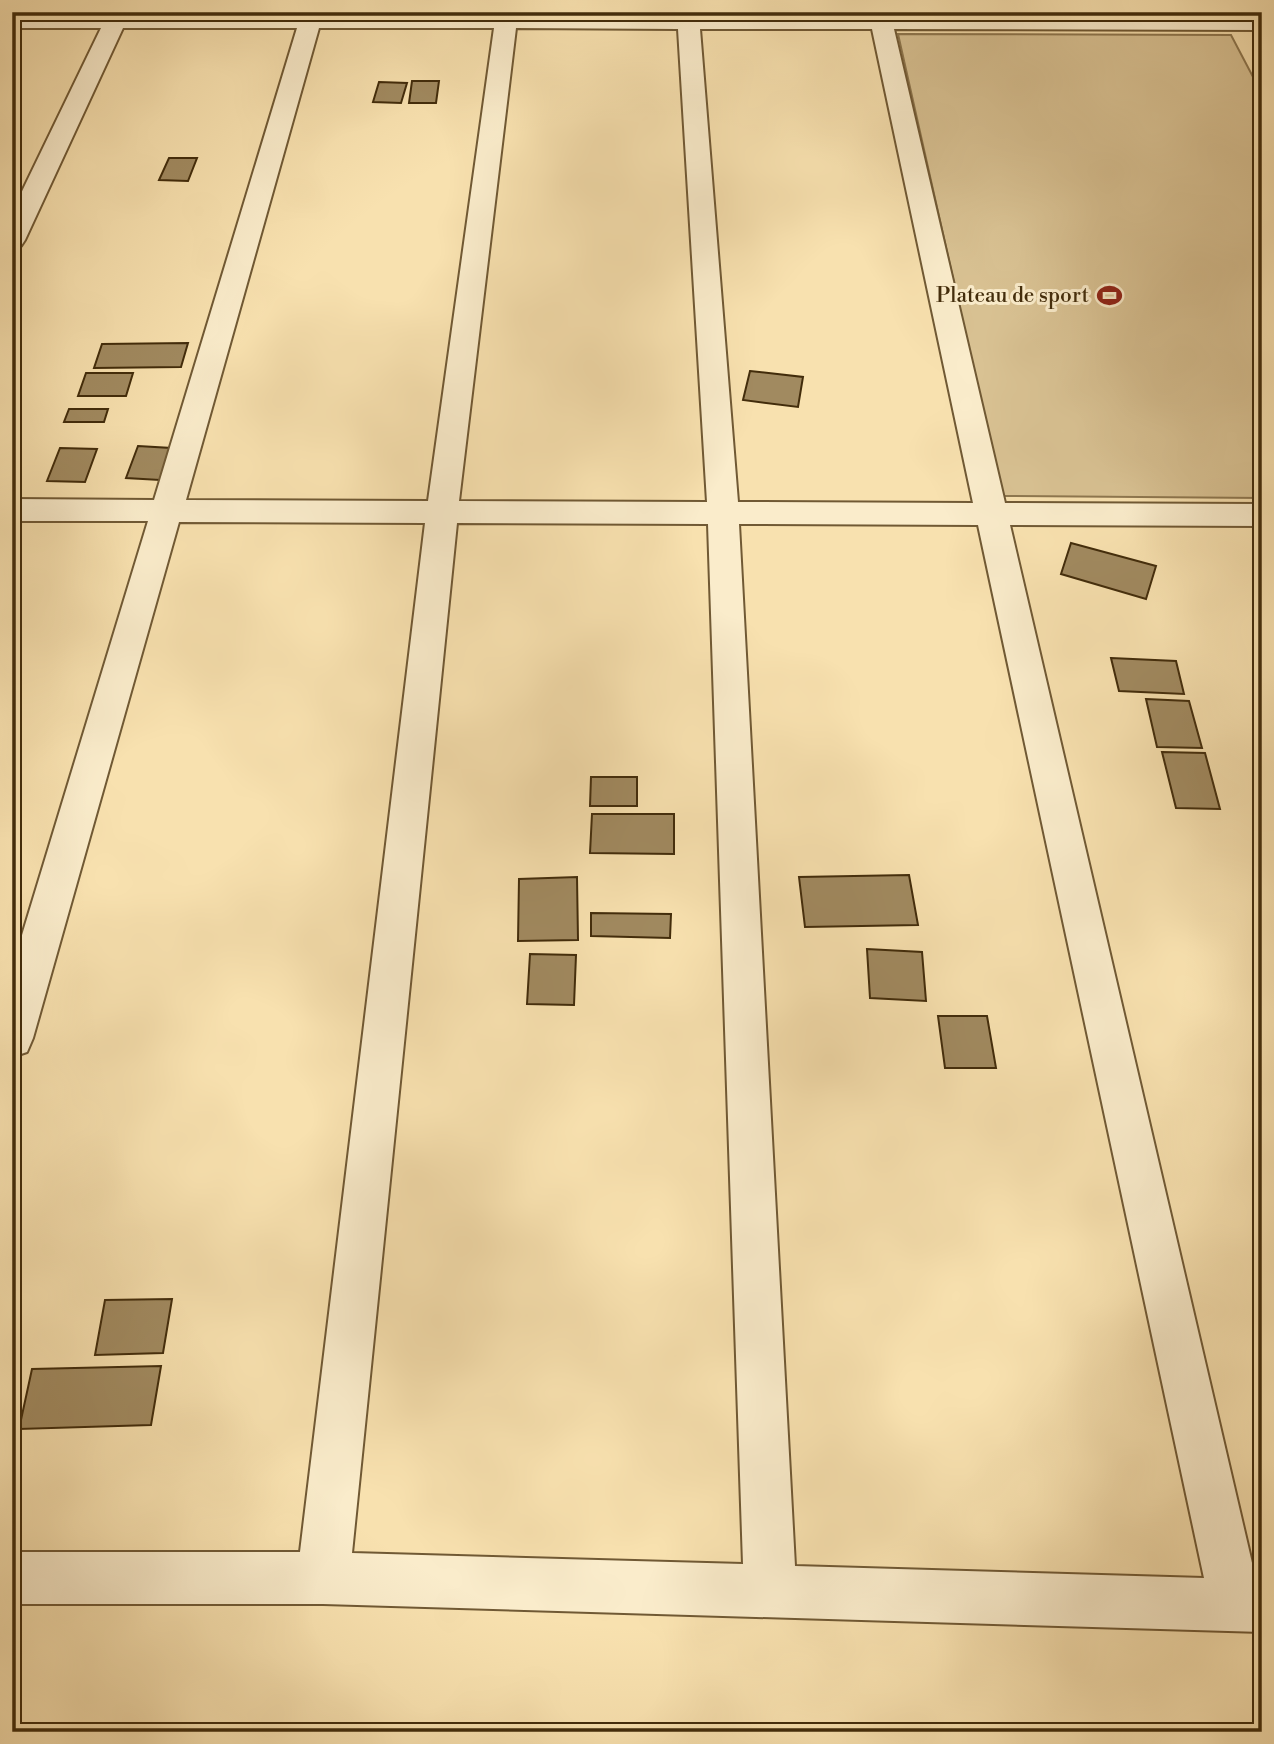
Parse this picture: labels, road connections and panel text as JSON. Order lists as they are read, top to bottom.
{
  "places": {
    "sports": ["Plateau de sport"]
  }
}
